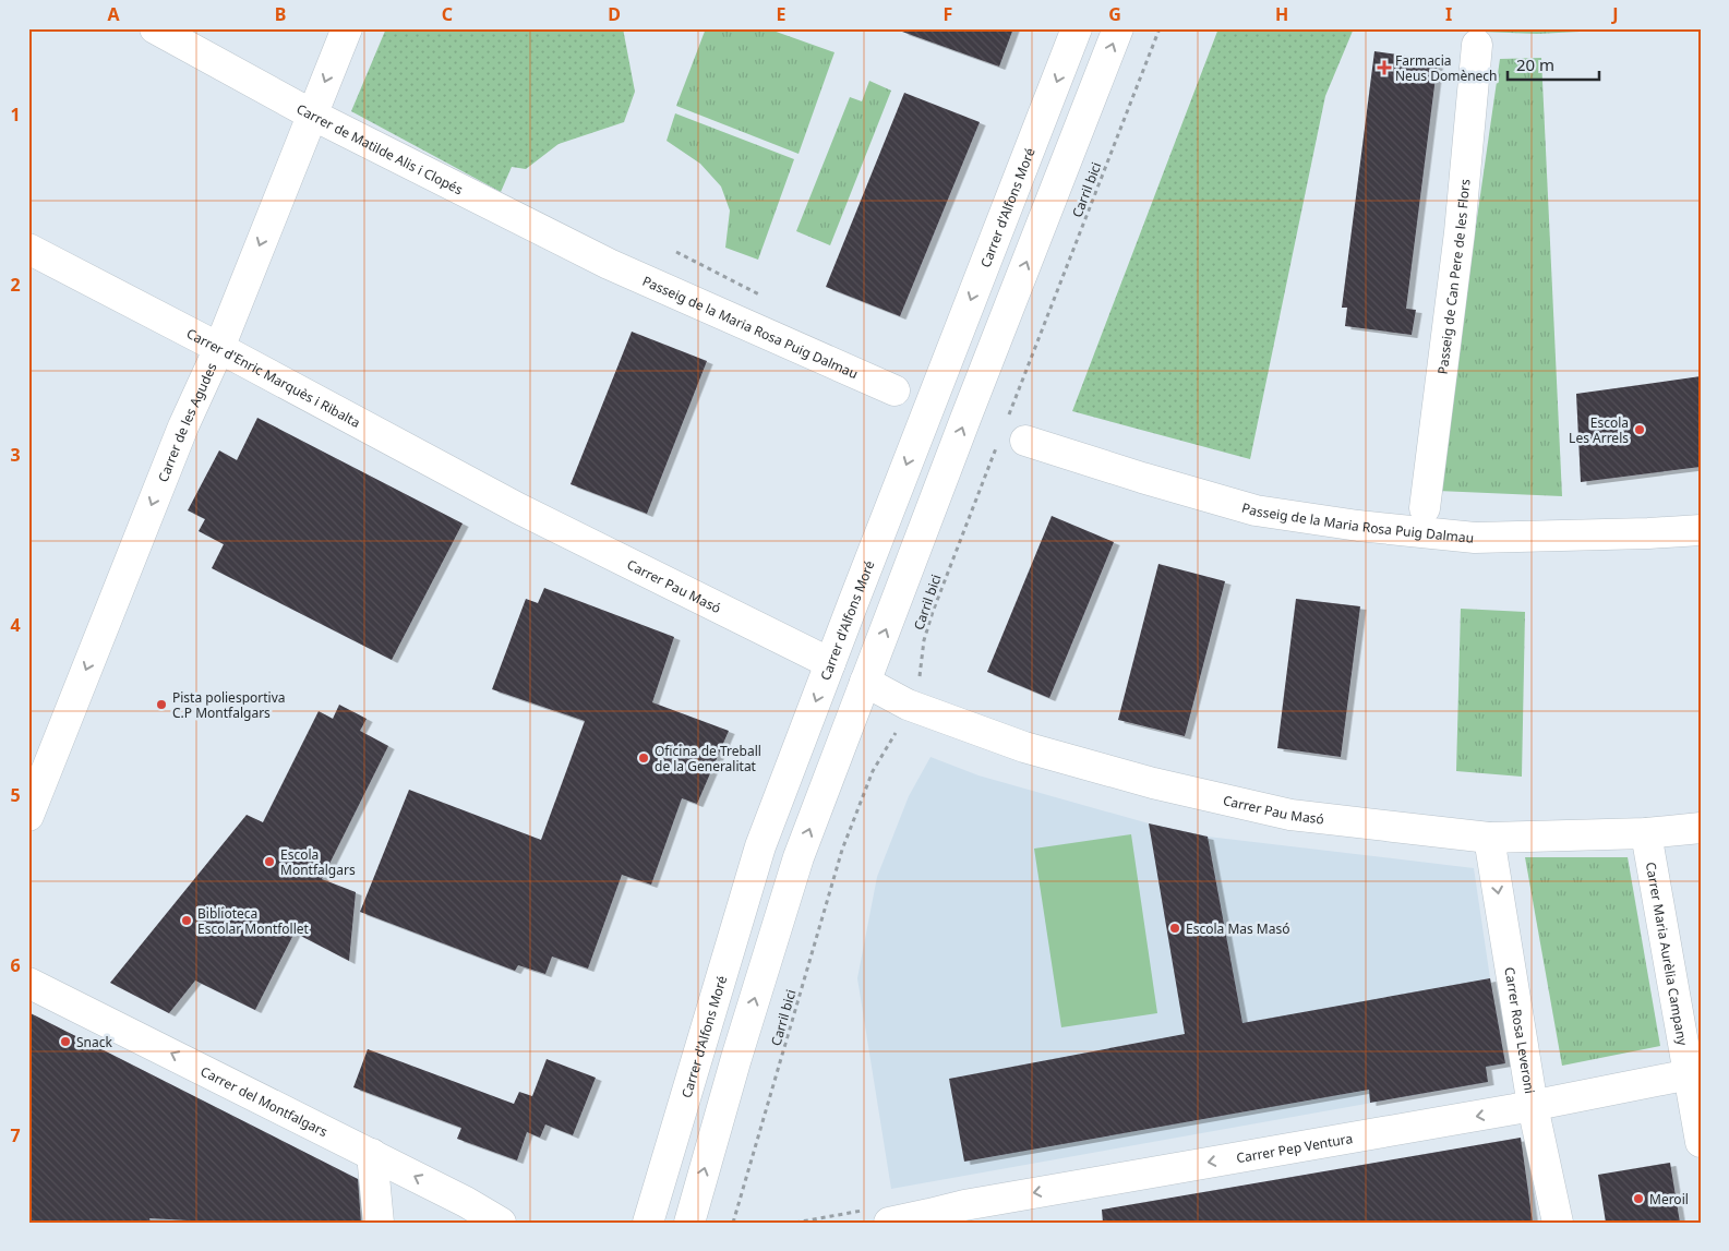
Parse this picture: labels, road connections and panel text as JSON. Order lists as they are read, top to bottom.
{
  "streets": {
    "street": [
      "Carrer de Matilde Alis i Clopés",
      "Carrer d'Alfons Moré",
      "Passeig de Can Pere de les Flors",
      "Passeig de la Maria Rosa Puig Dalmau",
      "Carrer d'Enric Marquès i Ribalta",
      "Carrer de les Agudes",
      "Carrer Pau Masó",
      "Carrer Maria Aurèlia Campany",
      "Carrer Rosa Leveroni",
      "Carrer del Montfalgars",
      "Carrer Pep Ventura"
    ],
    "path": ["Carril bici"]
  },
  "crossings": [
    ["Carrer de Matilde Alis i Clopés", "Passeig de la Maria Rosa Puig Dalmau"],
    ["Carrer de Matilde Alis i Clopés", "Carrer de les Agudes"],
    ["Carril bici", "Passeig de la Maria Rosa Puig Dalmau"],
    ["Carril bici", "Carrer Pau Masó"],
    ["Carrer d'Alfons Moré", "Carrer Pau Masó"],
    ["Carrer d'Enric Marquès i Ribalta", "Carrer de les Agudes"],
    ["Carrer d'Enric Marquès i Ribalta", "Carrer Pau Masó"],
    ["Carrer Pau Masó", "Carrer Maria Aurèlia Campany"],
    ["Carrer Pau Masó", "Carrer Rosa Leveroni"],
    ["Carrer Maria Aurèlia Campany", "Carrer Pep Ventura"],
    ["Carrer Rosa Leveroni", "Carrer Pep Ventura"]
  ],
  "one_way": [
    "Carrer de les Agudes",
    "Carrer Rosa Leveroni",
    "Carrer del Montfalgars",
    "Carrer Pep Ventura"
  ],
  "places": {
    "health": ["Farmacia Neus Domènech"],
    "other": [
      "Escola Les Arrels",
      "Pista poliesportiva C.P Montfalgars",
      "Oficina de Treball de la Generalitat",
      "Escola Montfalgars",
      "Biblioteca Escolar Montfollet",
      "Escola Mas Masó",
      "Snack",
      "Meroil"
    ]
  },
  "scale_bar": "20 m",
  "grid": {
    "columns": [
      "A",
      "B",
      "C",
      "D",
      "E",
      "F",
      "G",
      "H",
      "I",
      "J"
    ],
    "rows": [
      "1",
      "2",
      "3",
      "4",
      "5",
      "6",
      "7"
    ]
  }
}
